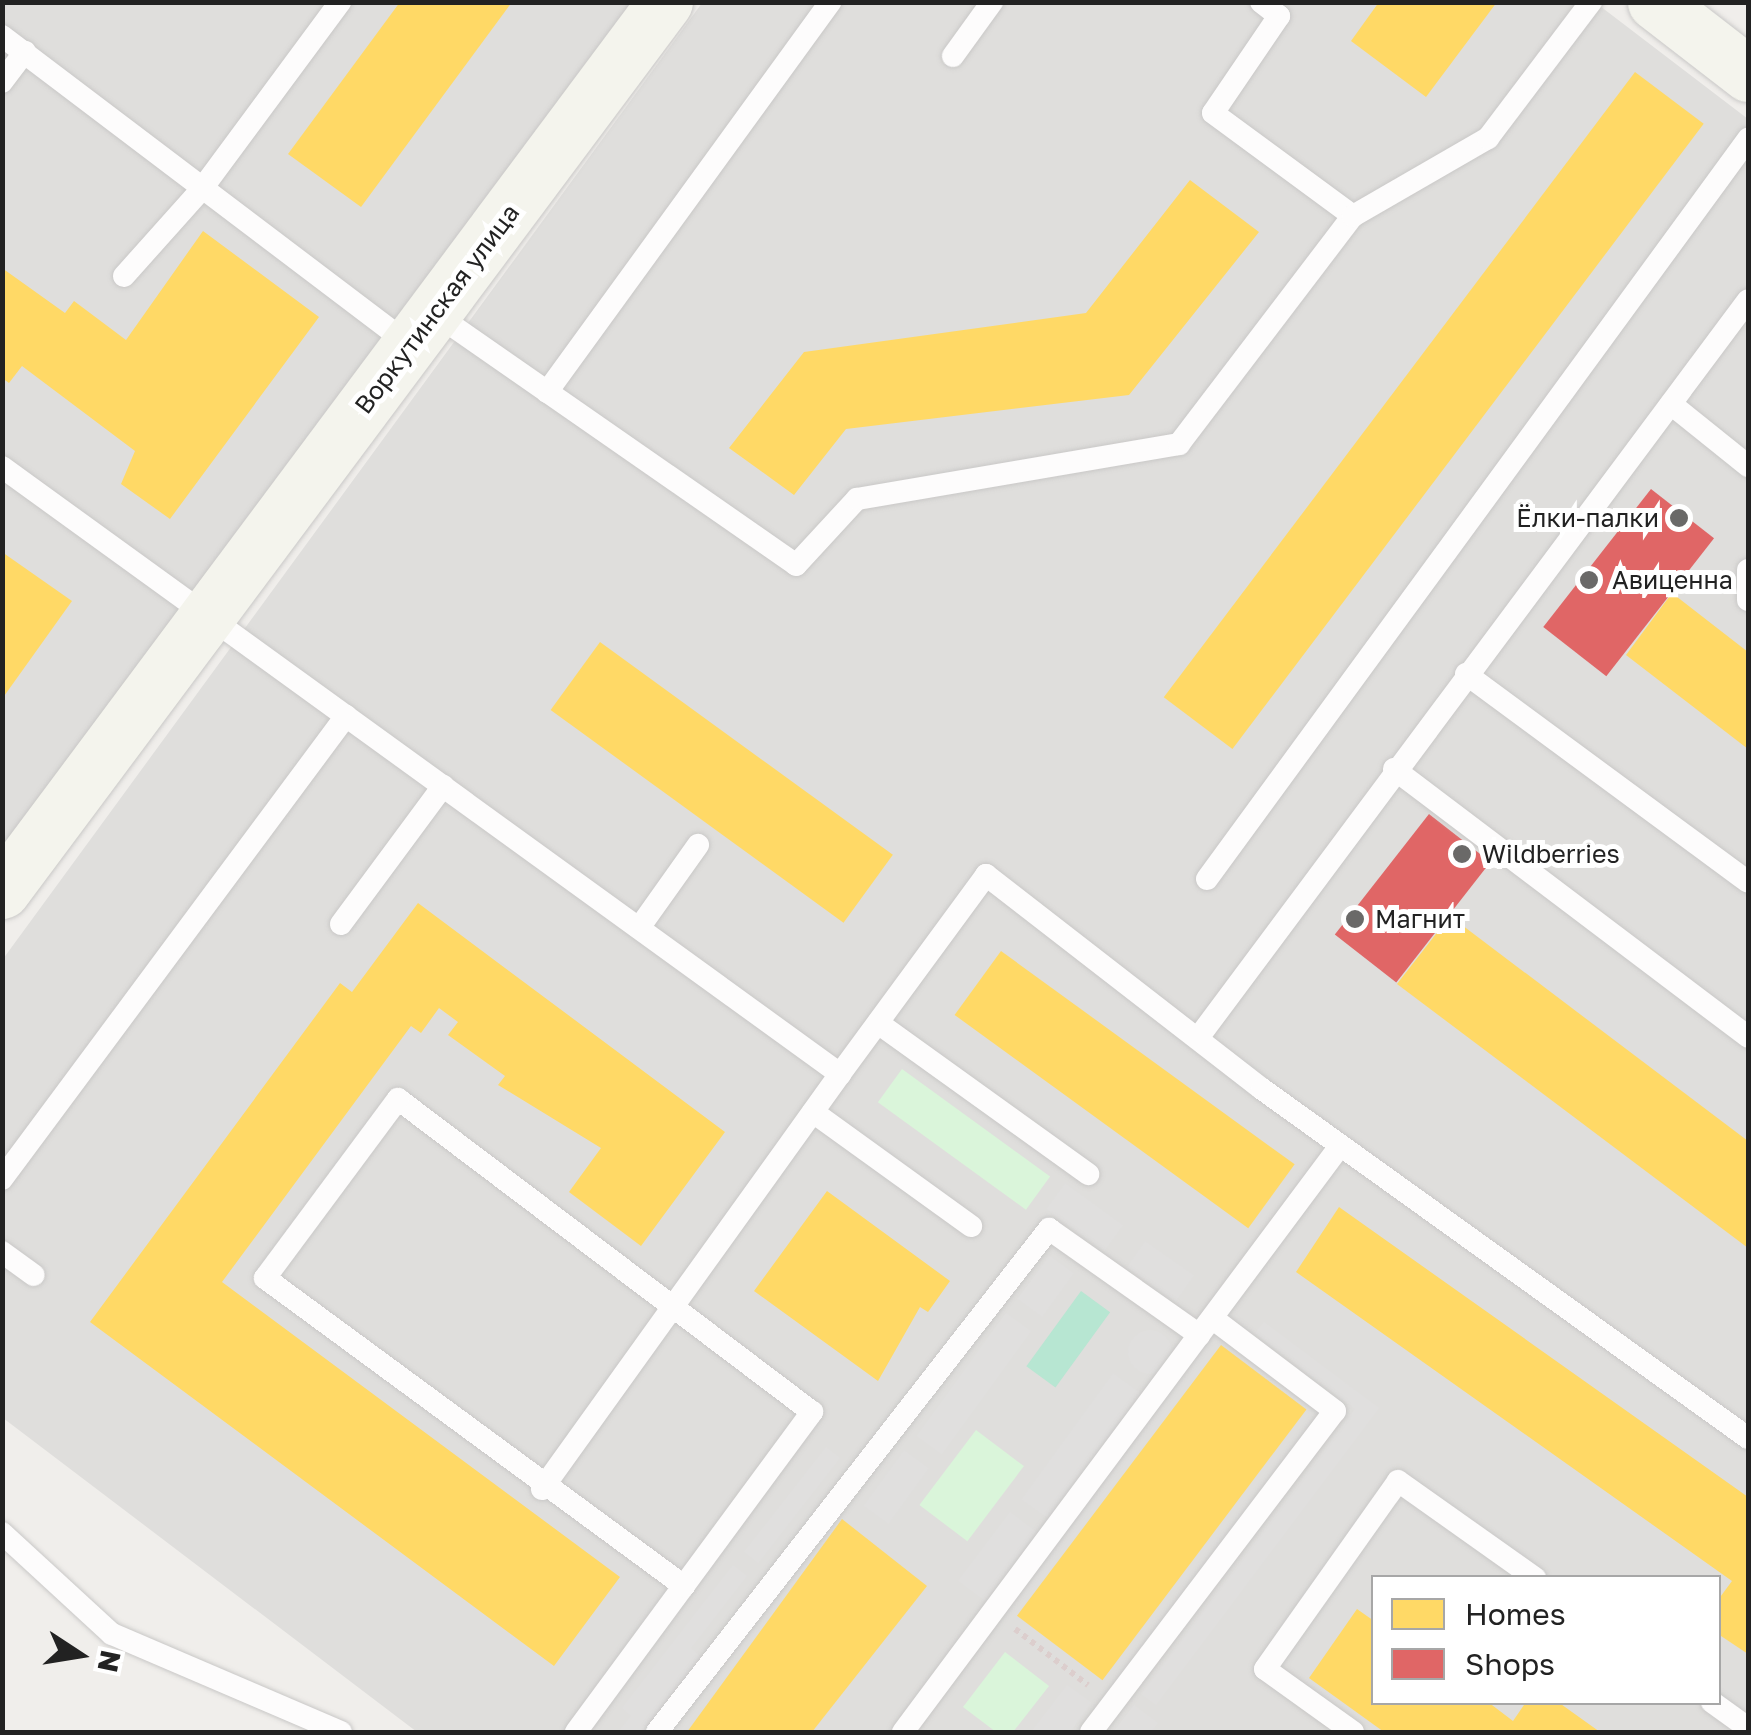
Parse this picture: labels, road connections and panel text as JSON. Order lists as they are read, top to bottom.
{
  "streets": {
    "street": ["Воркутинская улица"]
  },
  "places": [
    "Ёлки-палки",
    "Авиценна",
    "Wildberries",
    "Магнит"
  ],
  "legend": ["Homes", "Shops"],
  "north": "right"
}
